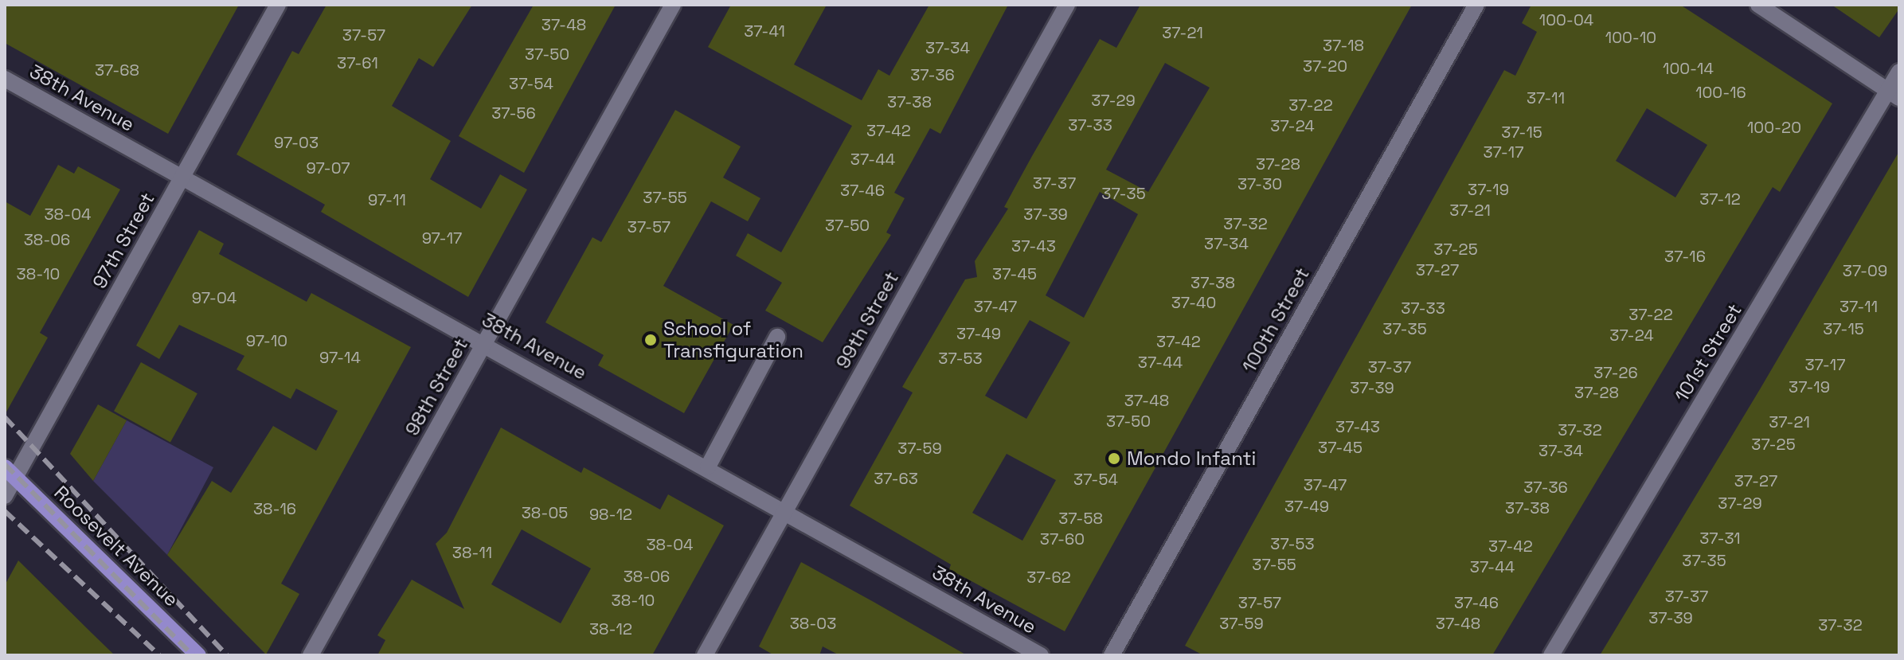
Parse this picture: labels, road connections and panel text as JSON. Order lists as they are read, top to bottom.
{
  "streets": {
    "main road": ["Roosevelt Avenue"],
    "street": [
      "38th Avenue",
      "97th Street",
      "99th Street",
      "100th Street",
      "101st Street",
      "98th Street"
    ]
  },
  "crossings": [
    ["38th Avenue", "97th Street"],
    ["38th Avenue", "99th Street"],
    ["38th Avenue", "98th Street"],
    ["97th Street", "Roosevelt Avenue"]
  ],
  "places": ["School of Transfiguration", "Mondo Infanti"],
  "house_numbers": [
    "100-04",
    "37-48",
    "37-41",
    "37-21",
    "37-57",
    "100-10",
    "37-18",
    "37-34",
    "37-50",
    "37-61",
    "37-20",
    "100-14",
    "37-68",
    "37-36",
    "37-54",
    "100-16",
    "37-11",
    "37-29",
    "37-38",
    "37-22",
    "37-56",
    "37-33",
    "37-24",
    "100-20",
    "37-42",
    "37-15",
    "97-03",
    "37-17",
    "37-44",
    "37-28",
    "97-07",
    "37-37",
    "37-30",
    "37-19",
    "37-46",
    "37-35",
    "37-55",
    "37-12",
    "97-11",
    "37-21",
    "38-04",
    "37-39",
    "37-32",
    "37-50",
    "37-57",
    "97-17",
    "38-06",
    "37-34",
    "37-43",
    "37-25",
    "37-16",
    "37-27",
    "37-09",
    "38-10",
    "37-45",
    "37-38",
    "97-04",
    "37-40",
    "37-47",
    "37-11",
    "37-33",
    "37-22",
    "37-35",
    "37-15",
    "37-49",
    "37-24",
    "97-10",
    "37-42",
    "97-14",
    "37-53",
    "37-44",
    "37-17",
    "37-37",
    "37-26",
    "37-19",
    "37-39",
    "37-28",
    "37-48",
    "37-50",
    "37-21",
    "37-43",
    "37-32",
    "37-25",
    "37-45",
    "37-59",
    "37-34",
    "37-63",
    "37-54",
    "37-27",
    "37-47",
    "37-36",
    "37-29",
    "37-49",
    "37-38",
    "38-16",
    "38-05",
    "98-12",
    "37-58",
    "37-31",
    "37-60",
    "37-53",
    "38-04",
    "37-42",
    "38-11",
    "37-35",
    "37-55",
    "37-44",
    "38-06",
    "37-62",
    "37-37",
    "38-10",
    "37-57",
    "37-46",
    "37-39",
    "38-03",
    "37-59",
    "37-48",
    "37-32",
    "38-12"
  ]
}
